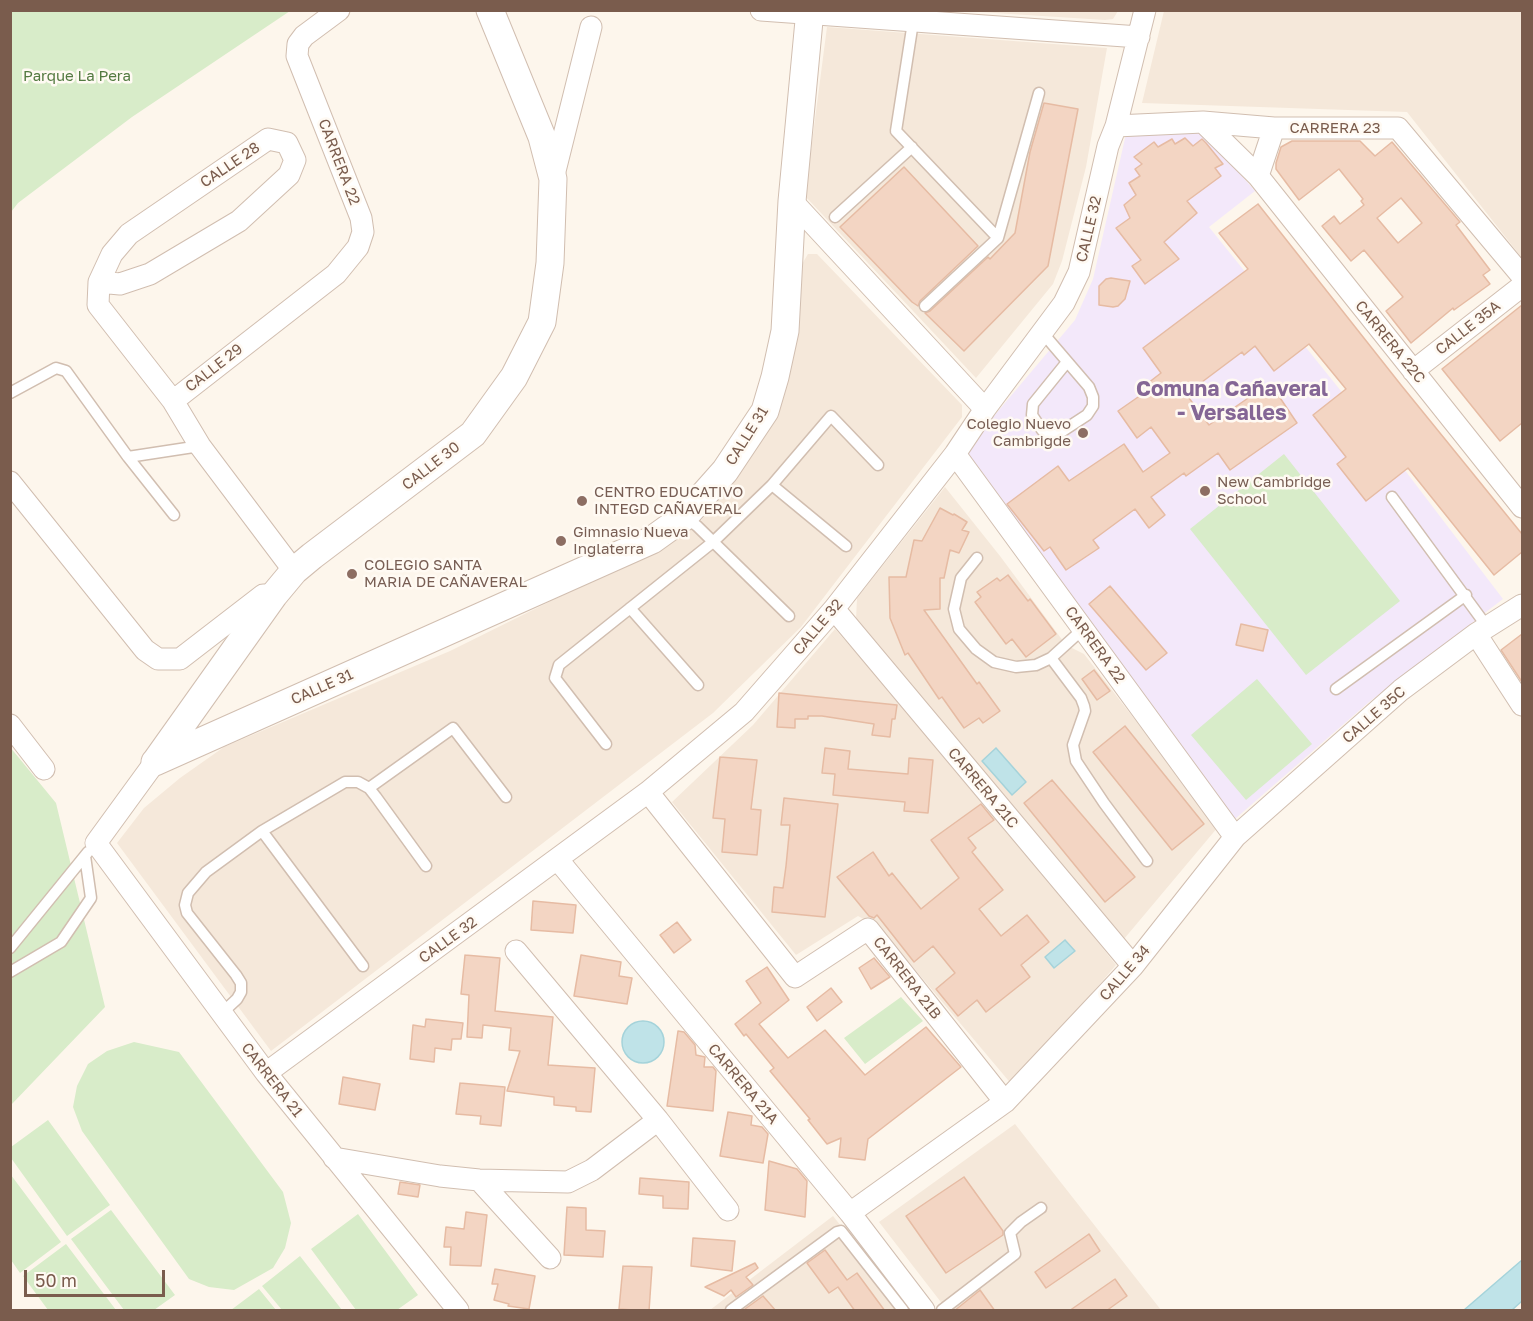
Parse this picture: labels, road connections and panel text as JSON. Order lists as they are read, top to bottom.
{
  "streets": {
    "street": [
      "CARRERA 23",
      "CARRERA 22",
      "CALLE 28",
      "CALLE 32",
      "CALLE 35A",
      "CARRERA 22C",
      "CALLE 29",
      "CALLE 31",
      "CALLE 30",
      "CALLE 35C",
      "CARRERA 21C",
      "CALLE 34",
      "CARRERA 21B",
      "CARRERA 21",
      "CARRERA 21A"
    ]
  },
  "crossings": [
    ["CARRERA 23", "CALLE 32"],
    ["CARRERA 23", "CARRERA 22C"],
    ["CARRERA 22", "CALLE 32"],
    ["CARRERA 22", "CALLE 29"],
    ["CARRERA 22", "CALLE 35C"],
    ["CARRERA 22", "CALLE 34"],
    ["CALLE 32", "CARRERA 21C"],
    ["CALLE 32", "CARRERA 21B"],
    ["CALLE 32", "CARRERA 21"],
    ["CALLE 32", "CARRERA 21A"],
    ["CALLE 35A", "CARRERA 22C"],
    ["CALLE 29", "CALLE 30"],
    ["CALLE 31", "CALLE 30"],
    ["CALLE 30", "CARRERA 21"],
    ["CALLE 35C", "CALLE 34"],
    ["CARRERA 21C", "CALLE 34"],
    ["CALLE 34", "CARRERA 21B"]
  ],
  "districts": ["Comuna Cañaveral - Versalles"],
  "parks": ["Parque La Pera"],
  "places": [
    "Colegio Nuevo Cambrigde",
    "New Cambridge School",
    "CENTRO EDUCATIVO INTEGD CAÑAVERAL",
    "Gimnasio Nueva Inglaterra",
    "COLEGIO SANTA MARIA DE CAÑAVERAL"
  ],
  "scale_bar": "50 m"
}
